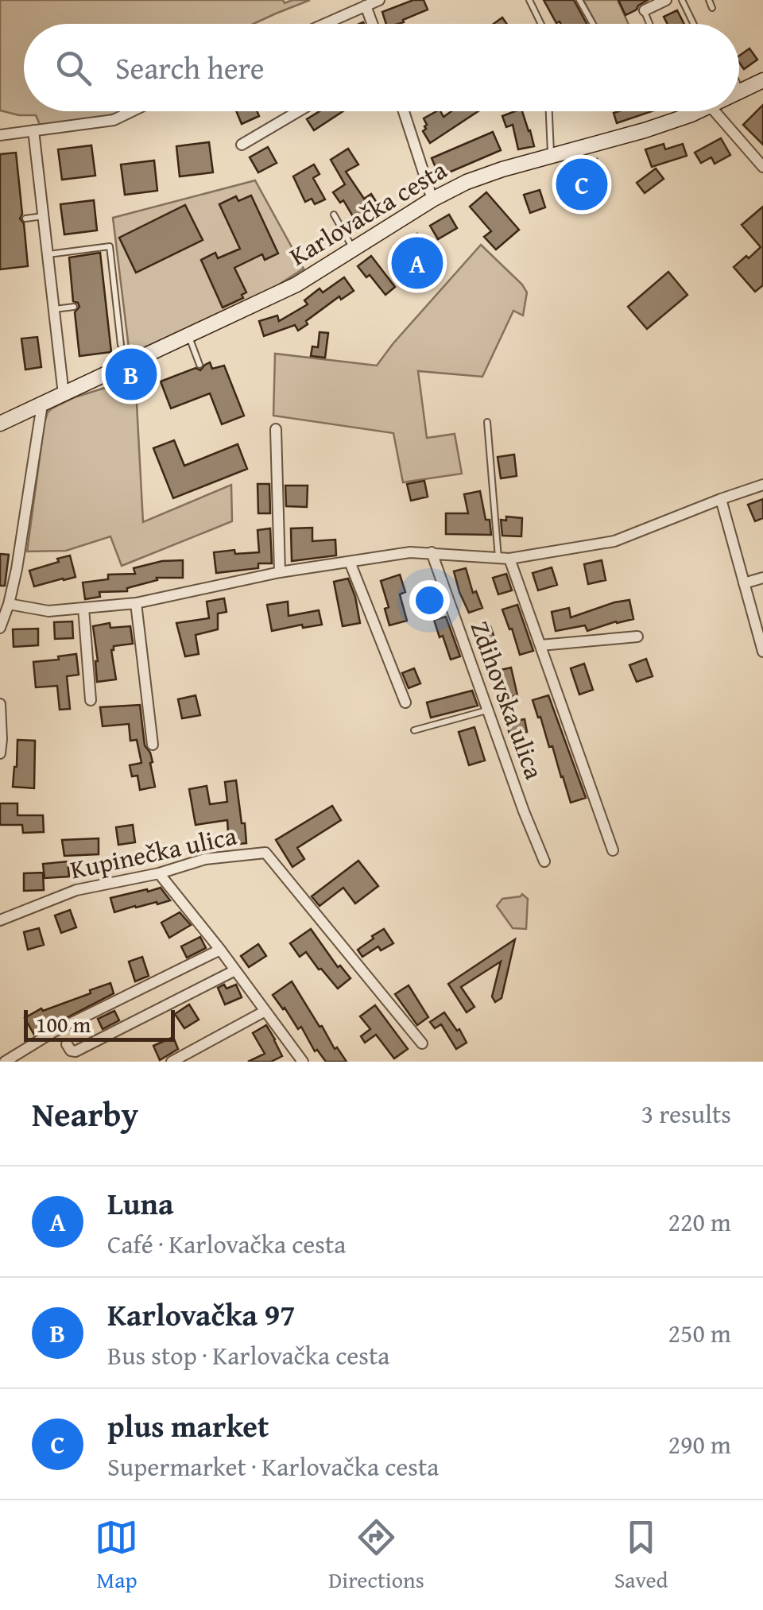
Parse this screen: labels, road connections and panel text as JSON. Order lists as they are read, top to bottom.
{
  "streets": {
    "street": ["Karlovačka cesta", "Zdihovska ulica", "Kupinečka ulica"]
  },
  "scale_bar": "100 m",
  "page": {
    "search": "Search here",
    "pins": ["C", "A", "B"],
    "scale": "100 m",
    "heading": ["Nearby", "3 results"],
    "list": [
      {
        "mark": "A",
        "name": "Luna",
        "note": "Café · Karlovačka cesta",
        "value": "220 m"
      },
      {
        "mark": "B",
        "name": "Karlovačka 97",
        "note": "Bus stop · Karlovačka cesta",
        "value": "250 m"
      },
      {
        "mark": "C",
        "name": "plus market",
        "note": "Supermarket · Karlovačka cesta",
        "value": "290 m"
      }
    ],
    "nav": ["Map", "Directions", "Saved"]
  }
}
